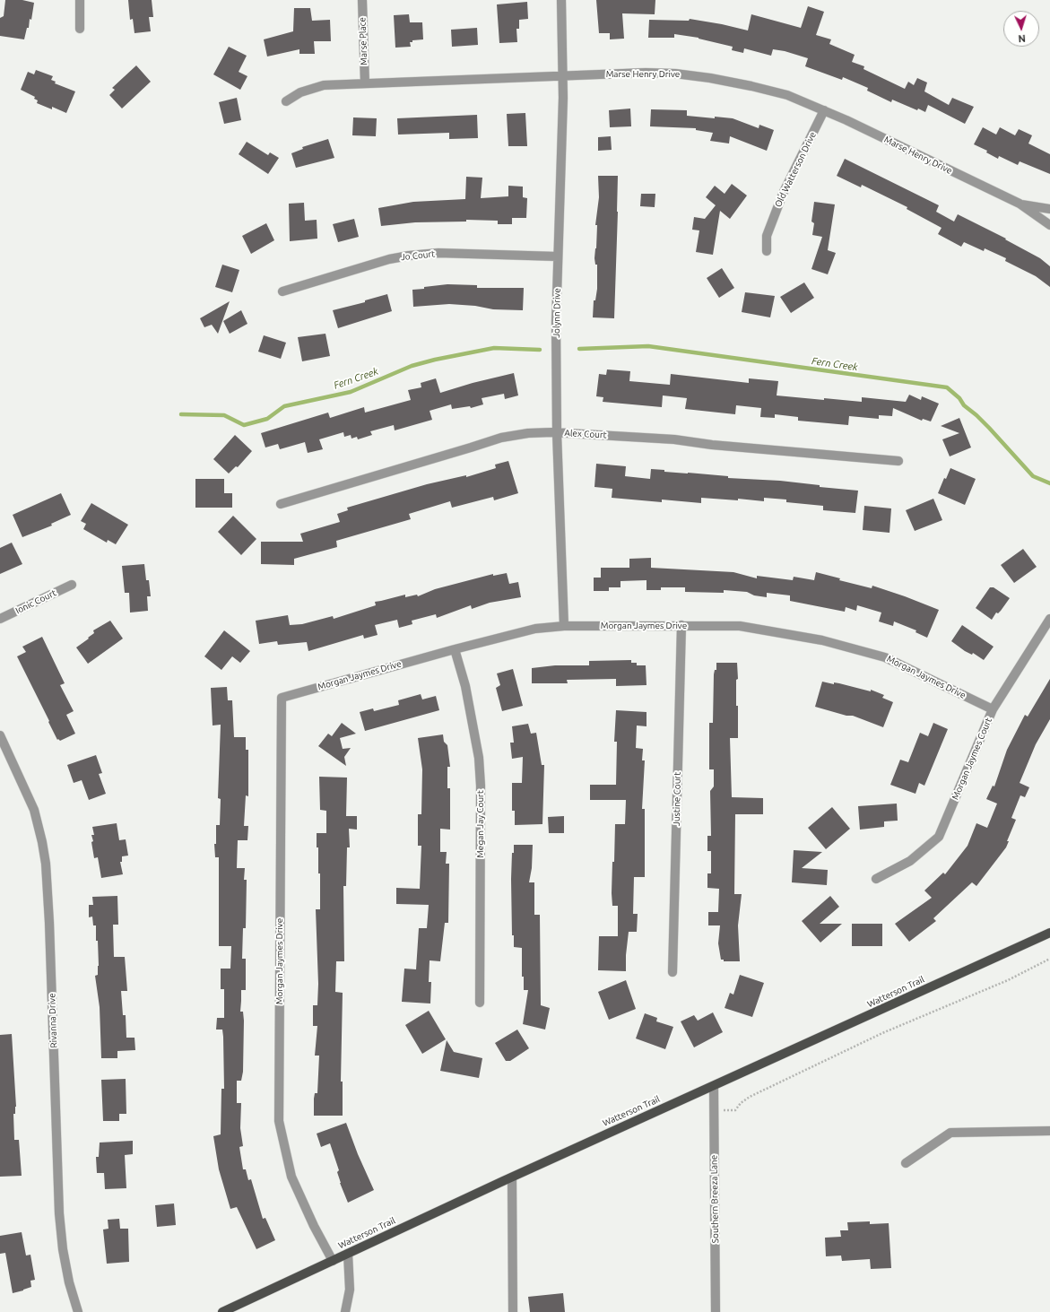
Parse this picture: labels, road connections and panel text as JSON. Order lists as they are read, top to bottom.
{
  "streets": {
    "main road": ["Watterson Trail"],
    "street": [
      "Marse Place",
      "Marse Henry Drive",
      "Old Watterson Drive",
      "Jo Court",
      "Jolynn Drive",
      "Alex Court",
      "Ionic Court",
      "Morgan Jaymes Drive",
      "Morgan Jaymes Court",
      "Justine Court",
      "Megan Jay Court",
      "Rivanna Drive",
      "Southern Breeza Lane"
    ]
  },
  "crossings": [
    ["Marse Place", "Marse Henry Drive"],
    ["Marse Henry Drive", "Old Watterson Drive"],
    ["Marse Henry Drive", "Jolynn Drive"],
    ["Jo Court", "Jolynn Drive"],
    ["Jolynn Drive", "Alex Court"],
    ["Jolynn Drive", "Morgan Jaymes Drive"],
    ["Morgan Jaymes Drive", "Morgan Jaymes Court"],
    ["Morgan Jaymes Drive", "Justine Court"],
    ["Morgan Jaymes Drive", "Megan Jay Court"],
    ["Morgan Jaymes Drive", "Watterson Trail"],
    ["Watterson Trail", "Southern Breeza Lane"]
  ],
  "water": ["Fern Creek"],
  "north": "bottom"
}
